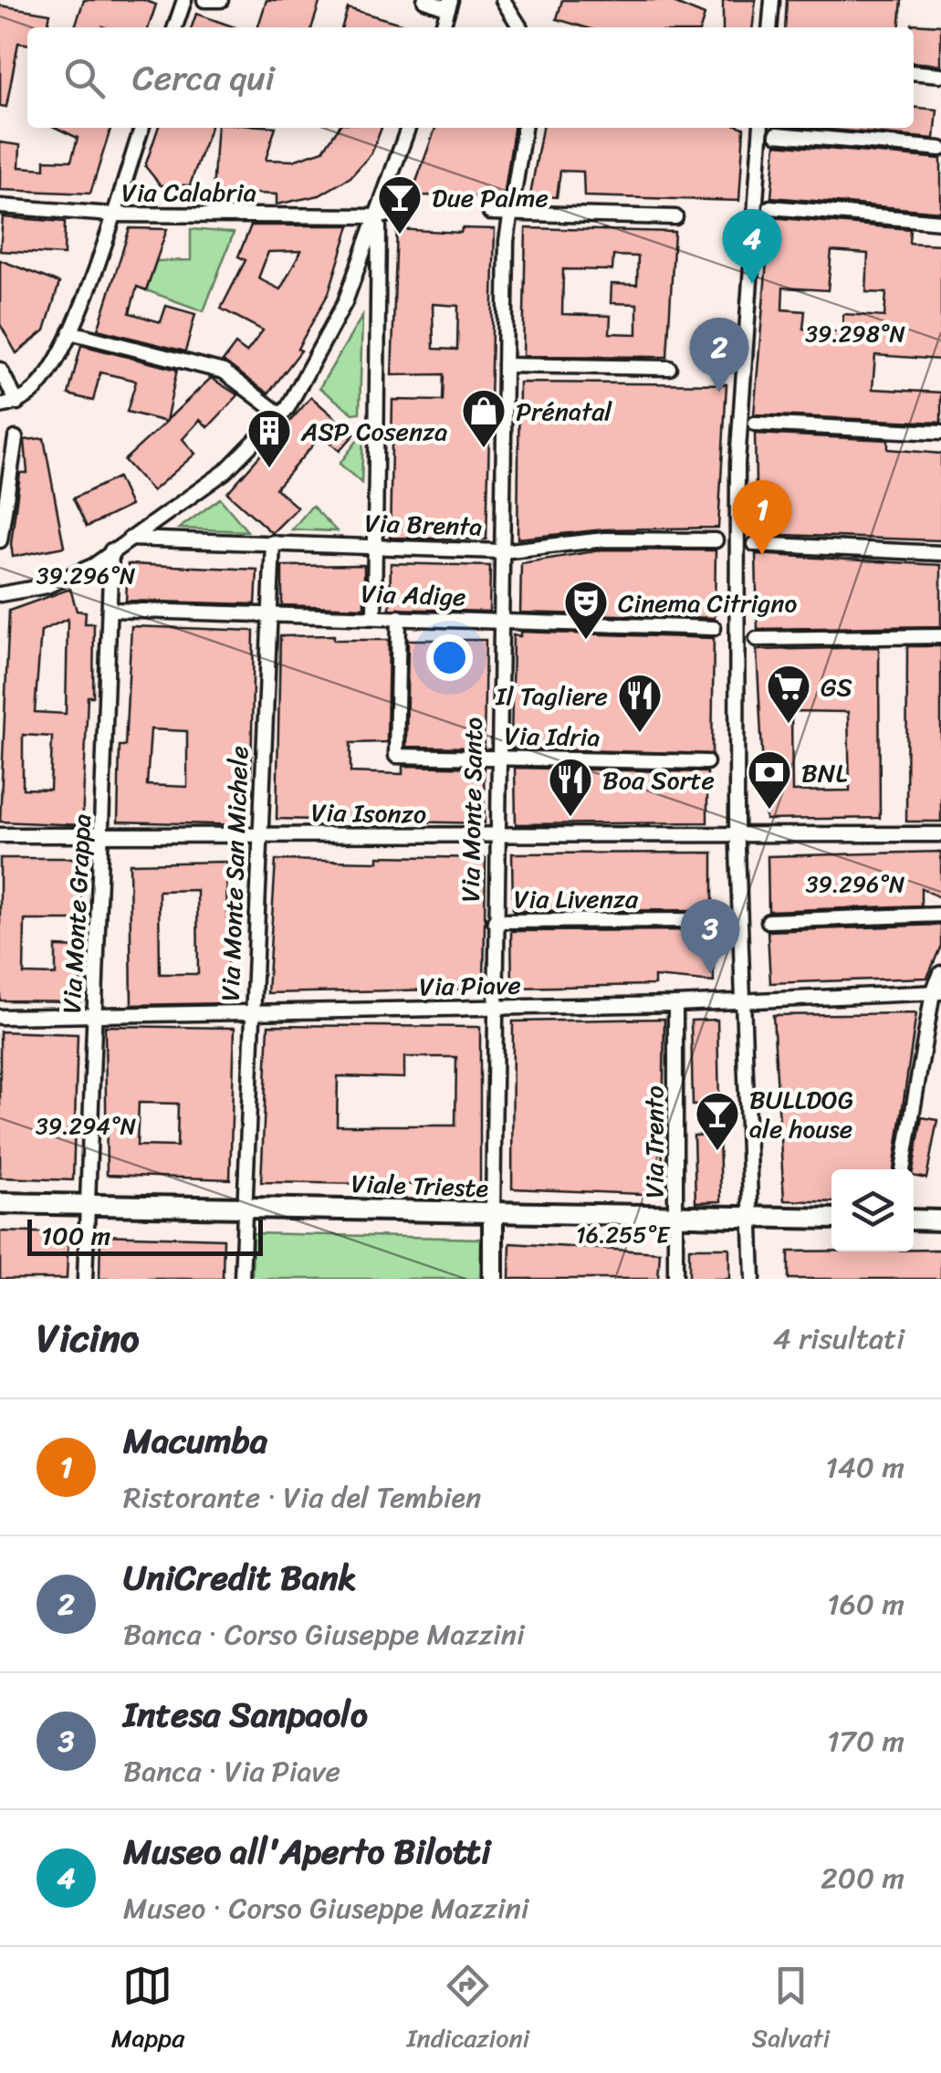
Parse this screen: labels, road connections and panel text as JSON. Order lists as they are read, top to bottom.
{
  "streets": {
    "street": [
      "Via Calabria",
      "Via Brenta",
      "Via Adige",
      "Via Idria",
      "Via Monte Santo",
      "Via Isonzo",
      "Via Monte San Michele",
      "Via Livenza",
      "Via Monte Grappa",
      "Via Piave",
      "Via Trento",
      "Viale Trieste"
    ]
  },
  "crossings": [
    ["Via Brenta", "Via Monte Santo"],
    ["Via Brenta", "Via Monte San Michele"],
    ["Via Adige", "Via Idria"],
    ["Via Adige", "Via Monte Santo"],
    ["Via Adige", "Via Monte San Michele"],
    ["Via Adige", "Via Monte Grappa"],
    ["Via Idria", "Via Monte Santo"],
    ["Via Monte Santo", "Via Isonzo"],
    ["Via Monte Santo", "Via Livenza"],
    ["Via Monte Santo", "Via Piave"],
    ["Via Monte Santo", "Viale Trieste"],
    ["Via Isonzo", "Via Monte San Michele"],
    ["Via Isonzo", "Via Monte Grappa"],
    ["Via Monte San Michele", "Via Piave"],
    ["Via Monte San Michele", "Viale Trieste"],
    ["Via Monte Grappa", "Via Piave"],
    ["Via Monte Grappa", "Viale Trieste"],
    ["Via Piave", "Via Trento"],
    ["Via Trento", "Viale Trieste"]
  ],
  "places": {
    "bar": ["Due Palme", "BULLDOG ale house"],
    "shop": ["Prénatal"],
    "building": ["ASP Cosenza"],
    "theatre": ["Cinema Citrigno"],
    "supermarket": ["GS"],
    "restaurant": ["Il Tagliere", "Boa Sorte"],
    "bank": ["BNL"]
  },
  "scale_bar": "100 m",
  "page": {
    "search": "Cerca qui",
    "pins": [
      "4",
      "2",
      "1",
      "3"
    ],
    "scale": "100 m",
    "heading": ["Vicino", "4 risultati"],
    "list": [
      {
        "mark": "1",
        "name": "Macumba",
        "note": "Ristorante · Via del Tembien",
        "value": "140 m"
      },
      {
        "mark": "2",
        "name": "UniCredit Bank",
        "note": "Banca · Corso Giuseppe Mazzini",
        "value": "160 m"
      },
      {
        "mark": "3",
        "name": "Intesa Sanpaolo",
        "note": "Banca · Via Piave",
        "value": "170 m"
      },
      {
        "mark": "4",
        "name": "Museo all'Aperto Bilotti",
        "note": "Museo · Corso Giuseppe Mazzini",
        "value": "200 m"
      }
    ],
    "nav": ["Mappa", "Indicazioni", "Salvati"]
  },
  "coordinates": [
    "39.298°N",
    "39.296°N",
    "39.294°N",
    "16.255°E"
  ]
}
